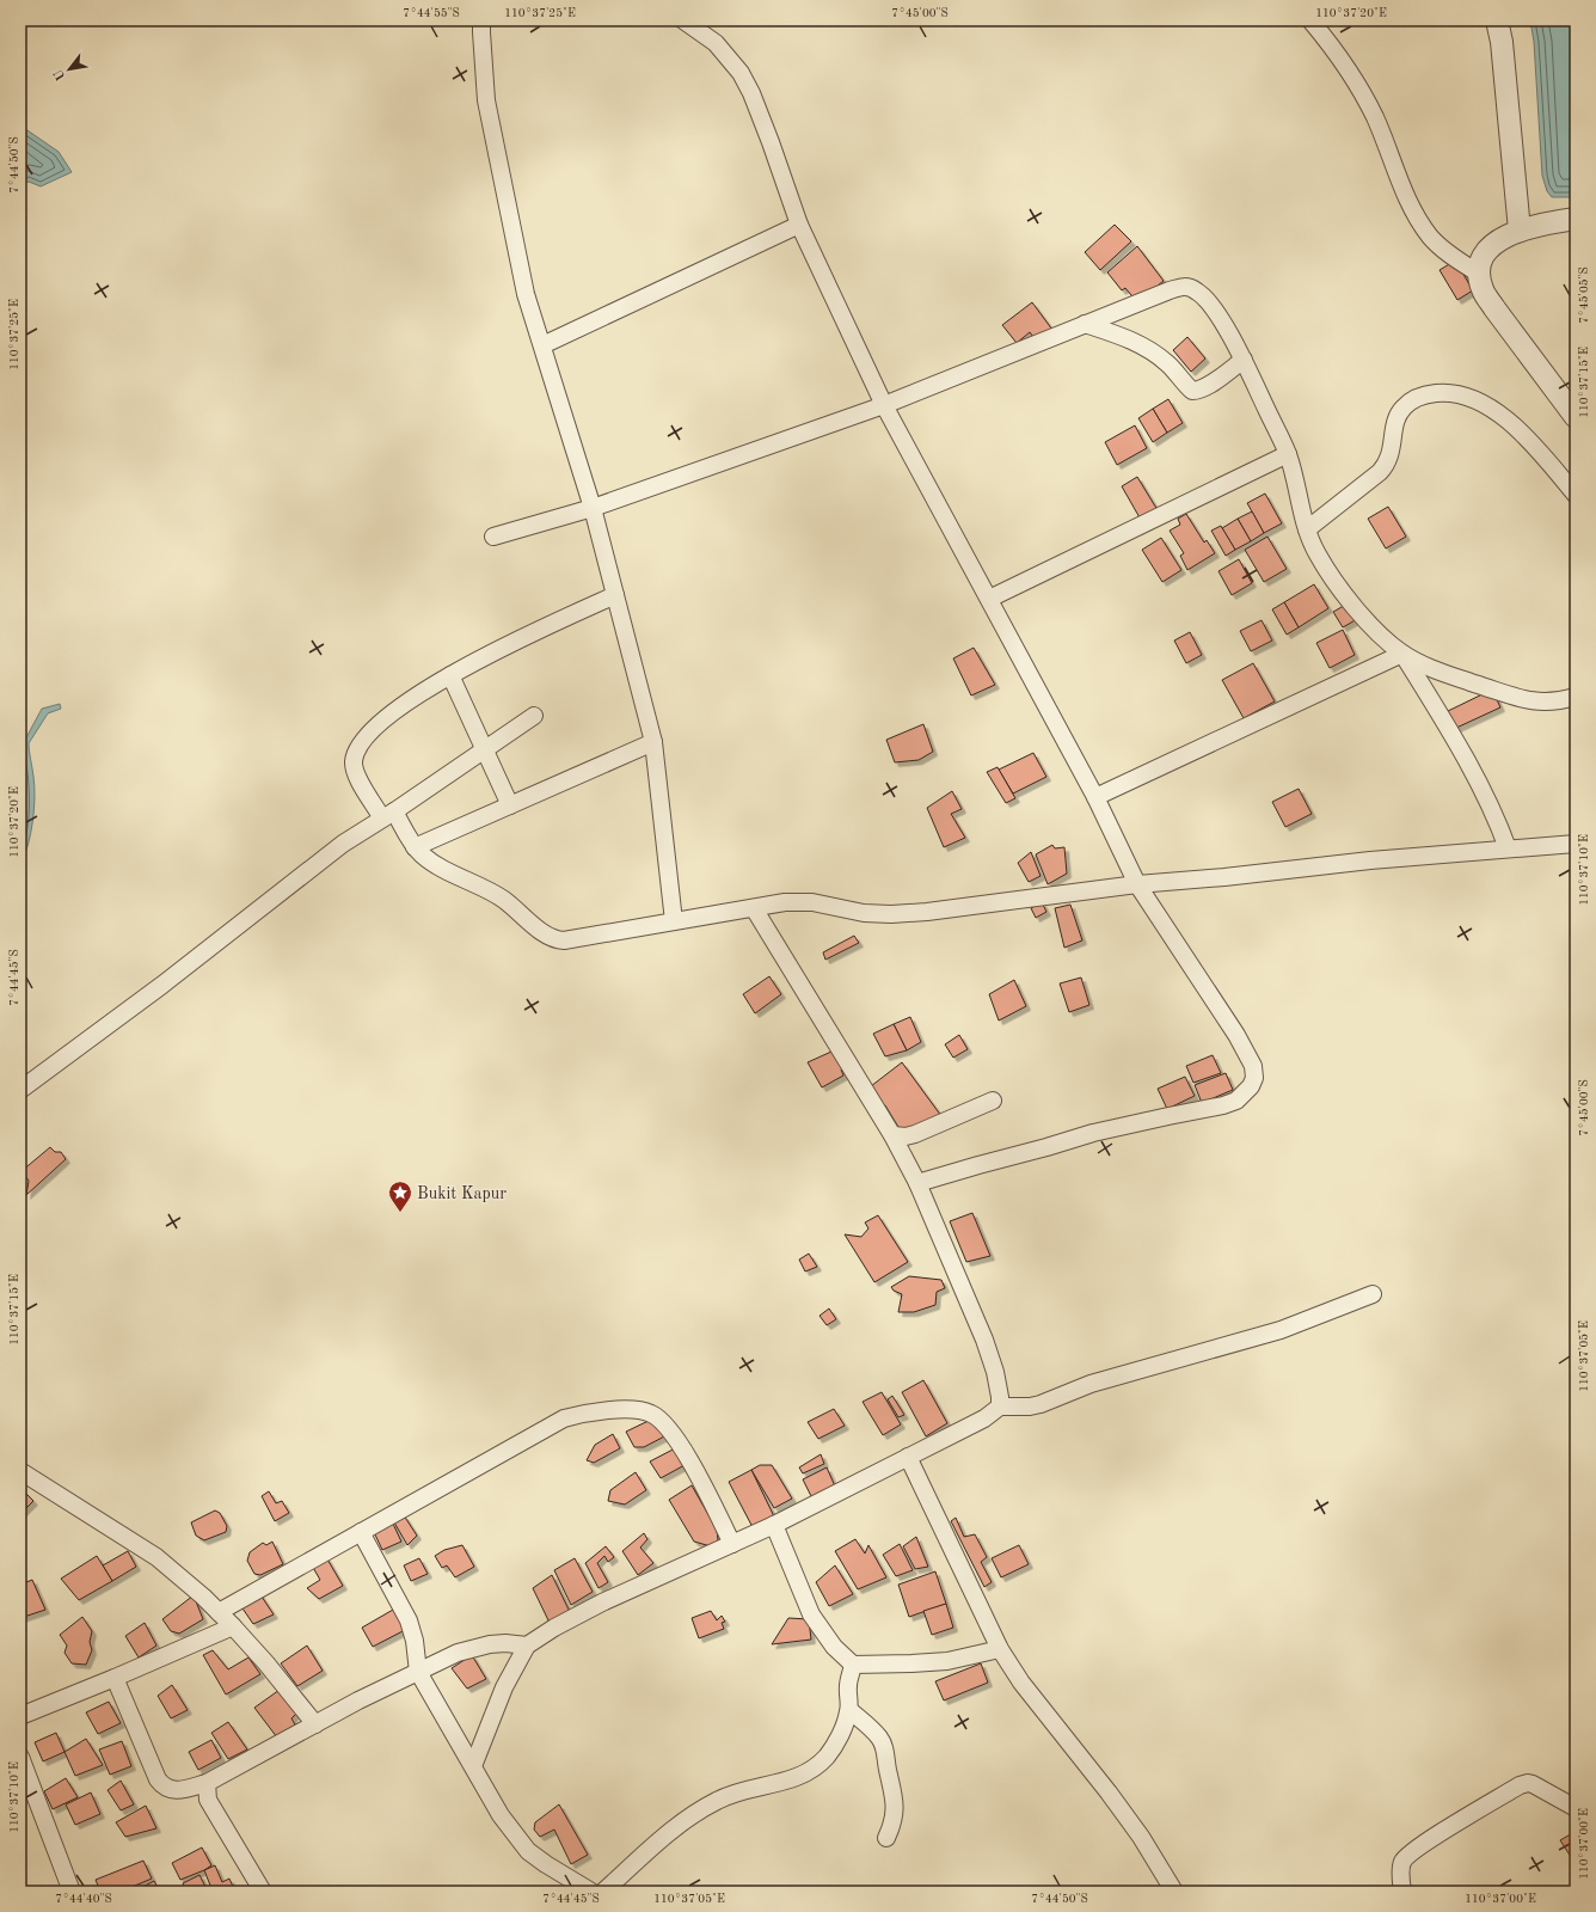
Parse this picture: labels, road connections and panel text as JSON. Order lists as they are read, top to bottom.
{
  "places": {
    "place": ["Bukit Kapur"]
  },
  "north": "bottom left",
  "coordinates": [
    "7°44'55\"S",
    "110°37'25\"E",
    "7°45'00\"S",
    "110°37'20\"E",
    "7°44'50\"S",
    "7°45'05\"S",
    "110°37'15\"E",
    "110°37'10\"E",
    "7°44'45\"S",
    "110°37'05\"E",
    "110°37'00\"E",
    "7°44'40\"S"
  ]
}
